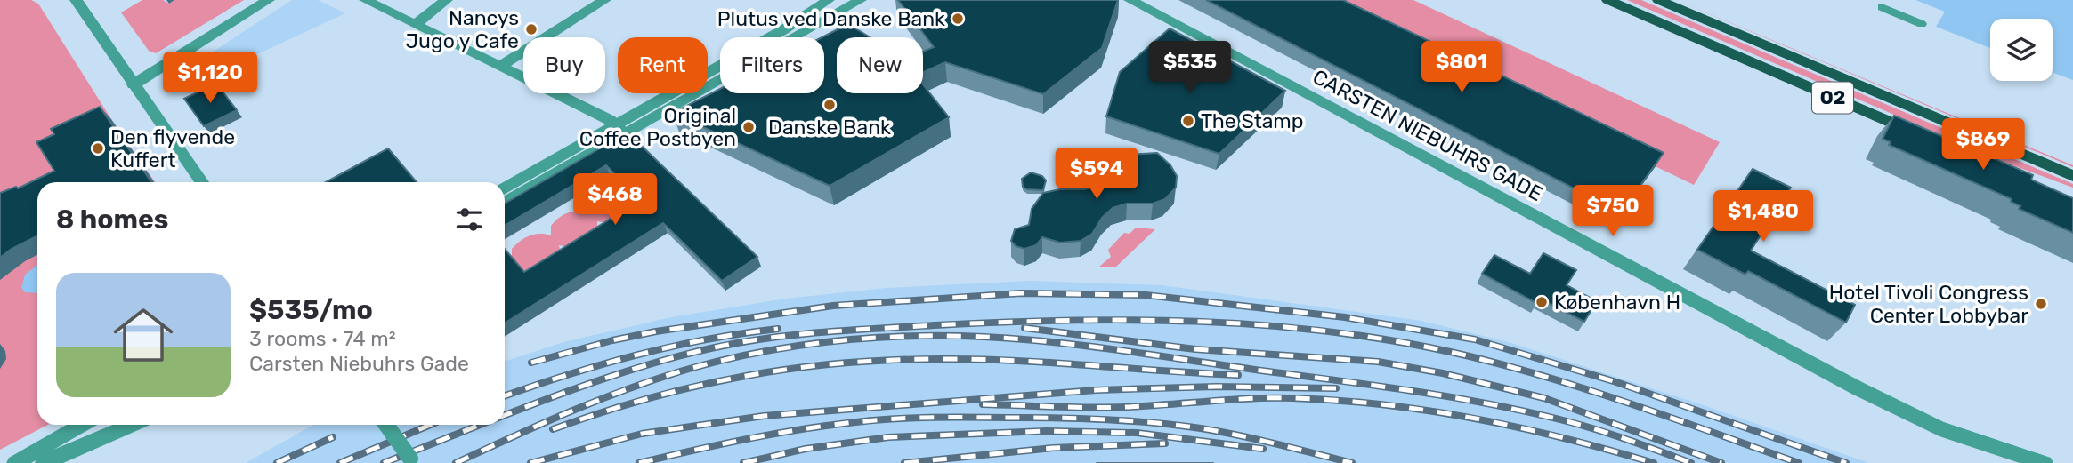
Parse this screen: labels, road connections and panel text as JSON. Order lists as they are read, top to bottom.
{
  "streets": {
    "main road": ["O2"],
    "street": ["CARSTEN NIEBUHRS GADE"]
  },
  "places": [
    "Plutus ved Danske Bank",
    "Nancys Jugo y Cafe",
    "Danske Bank",
    "The Stamp",
    "Original Coffee Postbyen",
    "Den flyvende Kuffert",
    "København H",
    "Hotel Tivoli Congress Center Lobbybar"
  ],
  "page": {
    "chip": [
      "Buy",
      "Rent",
      "Filters",
      "New"
    ],
    "price": [
      "$535",
      "$801",
      "$1,120",
      "$869",
      "$594",
      "$468",
      "$750",
      "$1,480"
    ],
    "heading": "8 homes",
    "list": [
      {
        "name": "$535/mo",
        "note": "3 rooms · 74 m² · Carsten Niebuhrs Gade"
      }
    ]
  }
}
